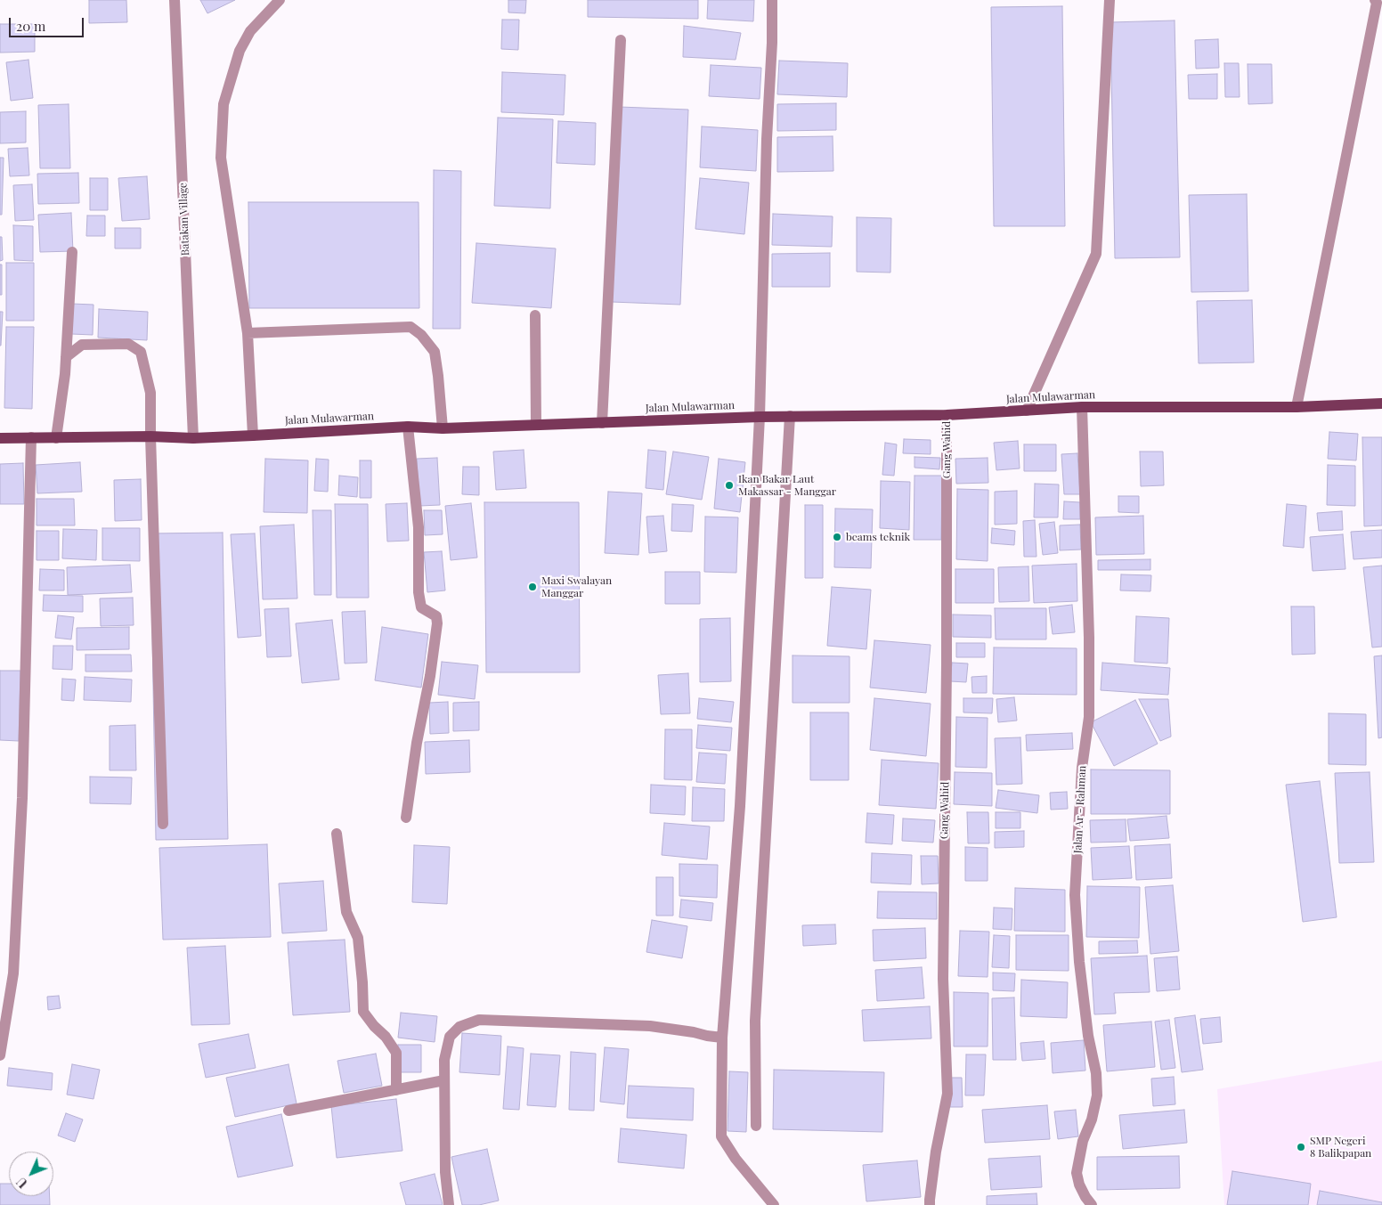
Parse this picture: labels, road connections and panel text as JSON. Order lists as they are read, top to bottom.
{
  "streets": {
    "main road": ["Jalan Mulawarman"],
    "street": ["Batakan Village", "Gang Wahid", "Jalan Ar - Rahman"]
  },
  "crossings": [
    ["Batakan Village", "Jalan Mulawarman"],
    ["Jalan Mulawarman", "Gang Wahid"],
    ["Jalan Mulawarman", "Jalan Ar - Rahman"]
  ],
  "places": [
    "Ikan Bakar Laut Makassar - Manggar",
    "beams teknik",
    "Maxi Swalayan Manggar",
    "SMP Negeri 8 Balikpapan"
  ],
  "scale_bar": "20 m",
  "north": "bottom left"
}
